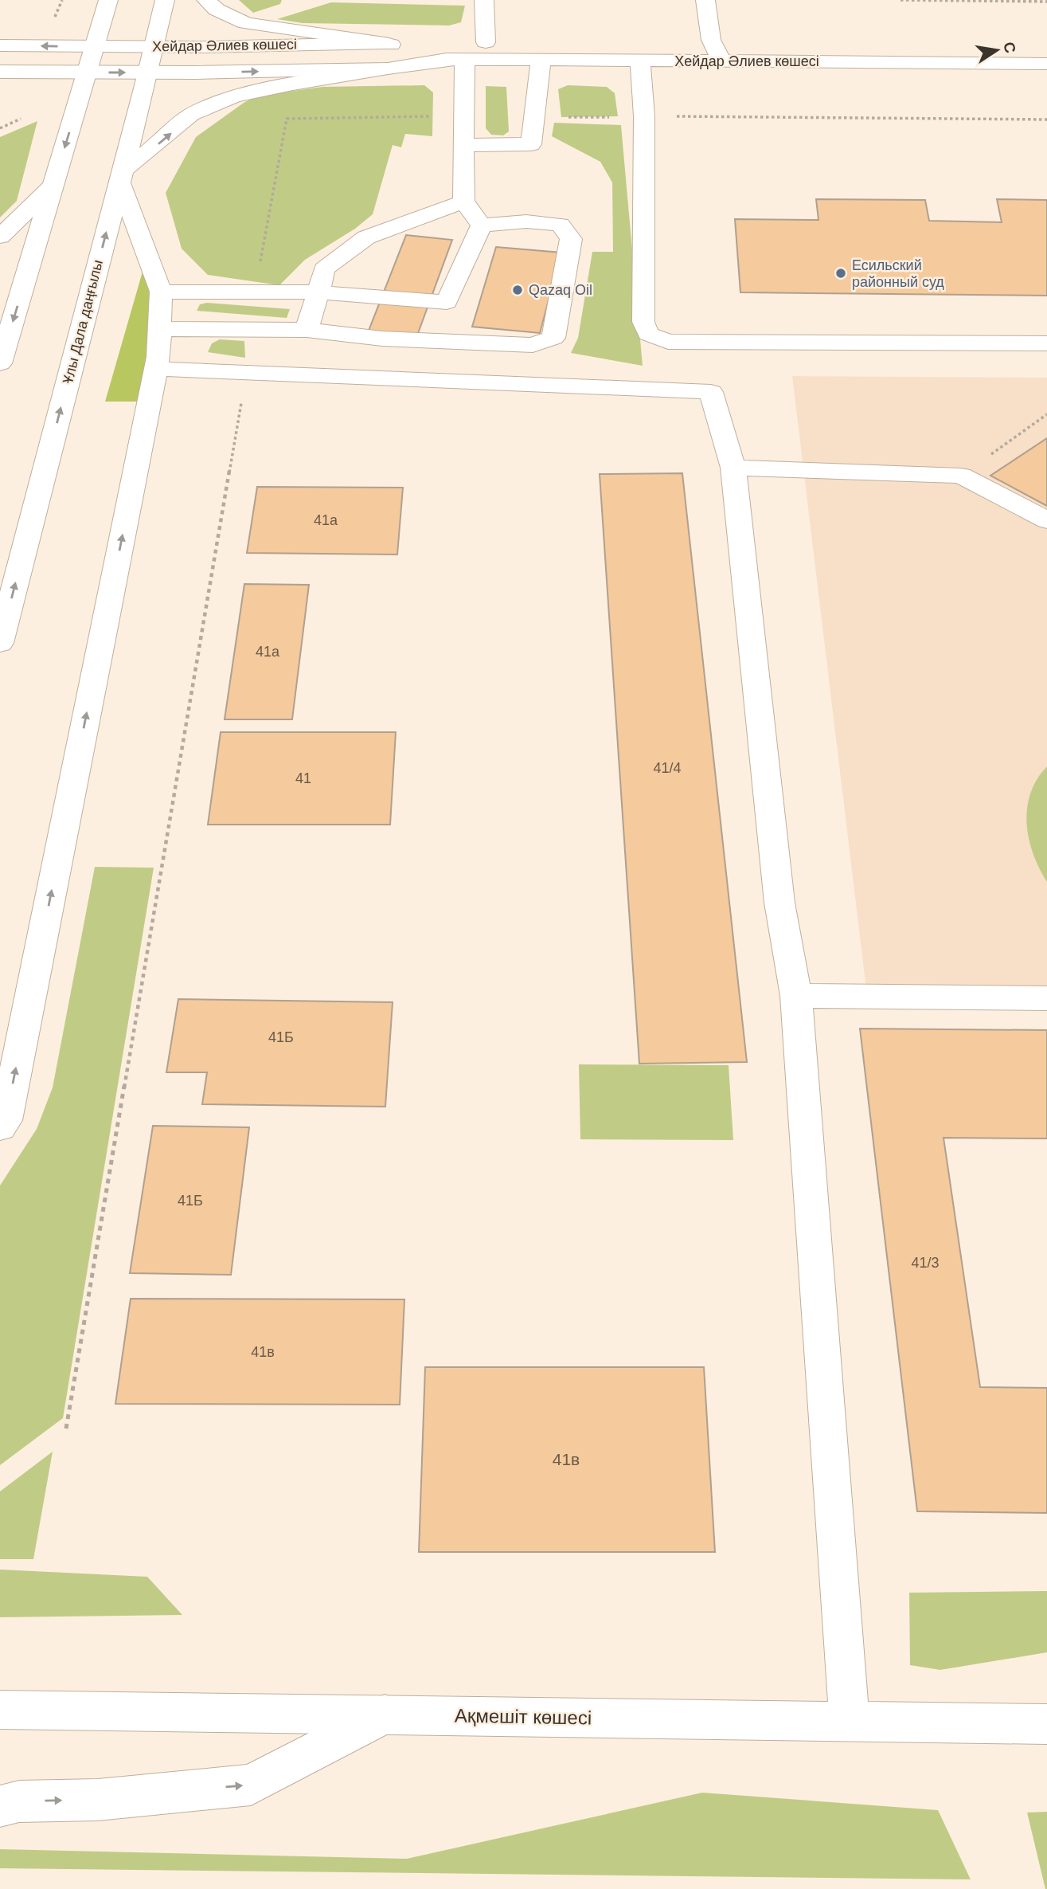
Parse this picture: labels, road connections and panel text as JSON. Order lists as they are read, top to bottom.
{
  "streets": {
    "main road": ["Хейдар Әлиев көшесі", "Ұлы Дала даңғылы", "Ақмешіт көшесі"]
  },
  "crossings": [
    ["Хейдар Әлиев көшесі", "Ұлы Дала даңғылы"]
  ],
  "places": ["Есильский районный суд", "Qazaq Oil"],
  "house_numbers": [
    "41а",
    "41а",
    "41/4",
    "41",
    "41Б",
    "41Б",
    "41/3",
    "41в",
    "41в"
  ],
  "north": "right"
}
